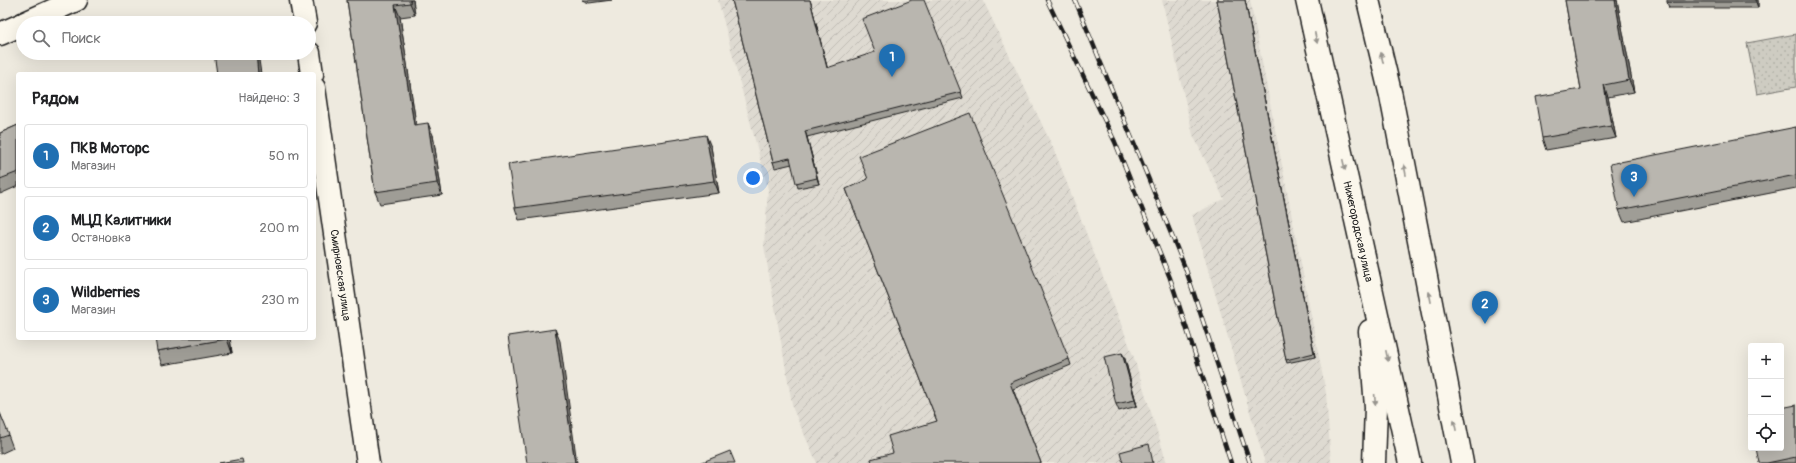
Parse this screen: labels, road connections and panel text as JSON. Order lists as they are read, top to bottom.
{
  "streets": {
    "main road": ["Нижегородская улица", "Смирновская улица"]
  },
  "page": {
    "search": "Поиск",
    "pins": ["1", "3", "2"],
    "heading": ["Рядом", "Найдено: 3"],
    "list": [
      {
        "mark": "1",
        "name": "ПКВ Моторс",
        "note": "Магазин",
        "value": "50 m"
      },
      {
        "mark": "2",
        "name": "МЦД Калитники",
        "note": "Остановка",
        "value": "200 m"
      },
      {
        "mark": "3",
        "name": "Wildberries",
        "note": "Магазин",
        "value": "230 m"
      }
    ],
    "map_buttons": ["+", "−"]
  }
}
